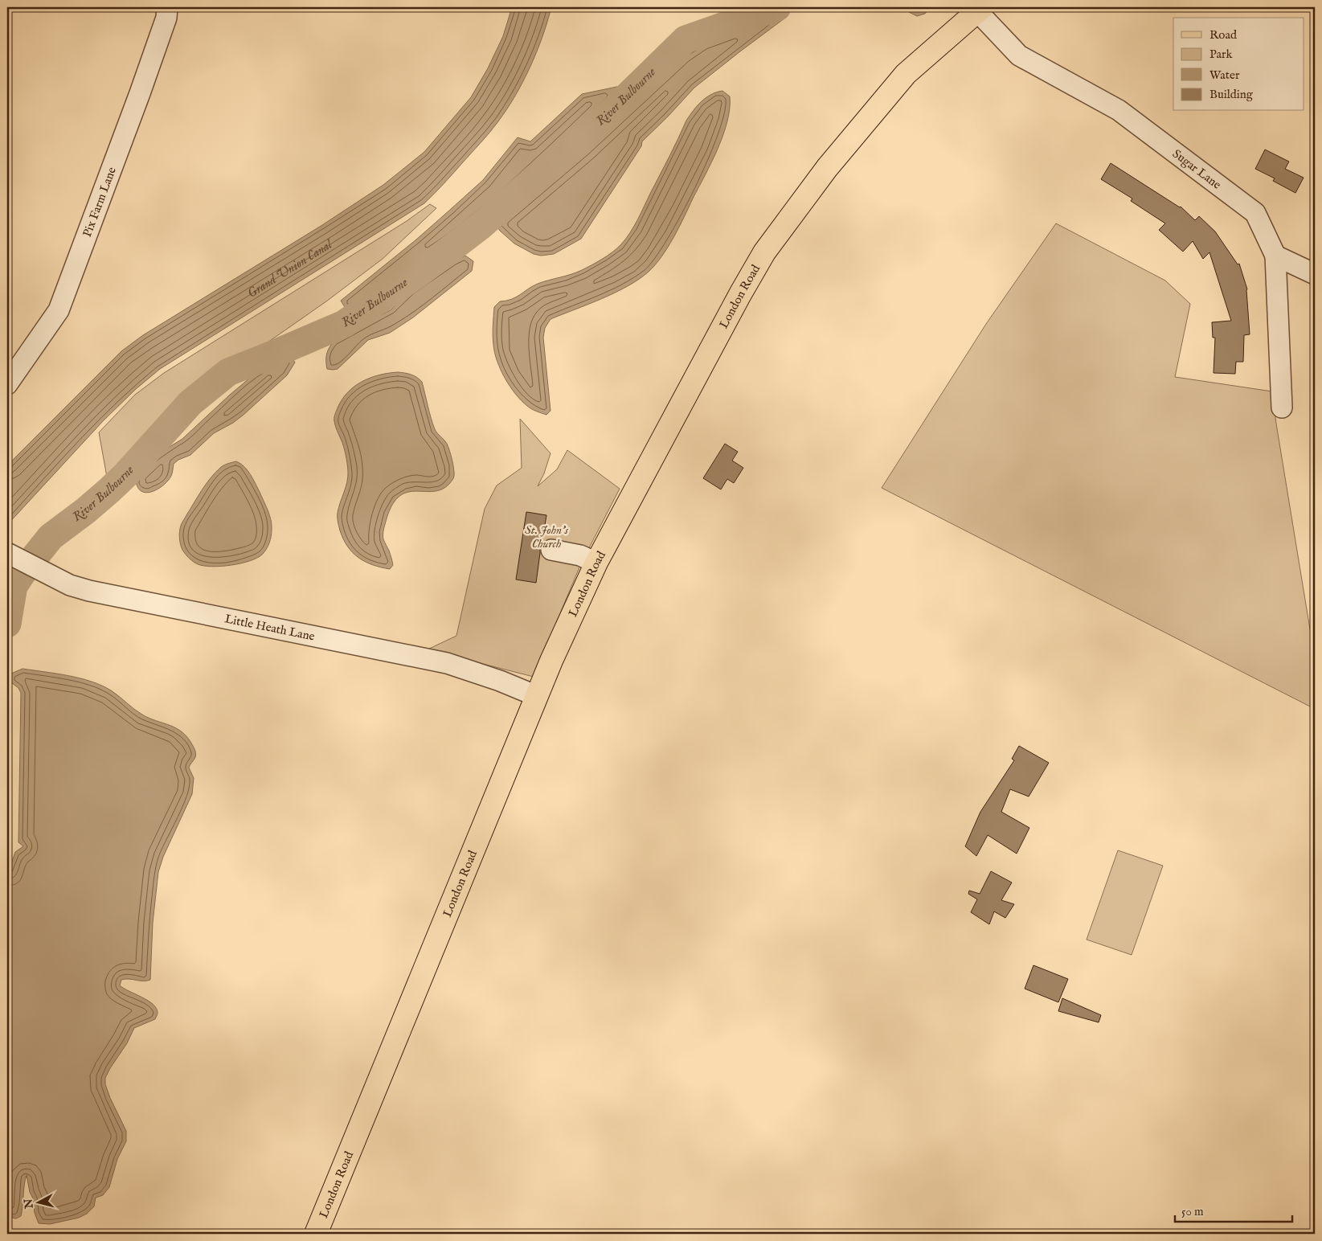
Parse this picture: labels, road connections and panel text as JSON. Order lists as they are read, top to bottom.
{
  "streets": {
    "main road": ["London Road"],
    "street": ["Sugar Lane", "Pix Farm Lane", "Little Heath Lane"]
  },
  "crossings": [
    ["Sugar Lane", "London Road"],
    ["London Road", "Little Heath Lane"]
  ],
  "water": ["River Bulbourne", "Grand Union Canal"],
  "parks": ["St. John's Church"],
  "legend": [
    "Road",
    "Park",
    "Water",
    "Building"
  ],
  "scale_bar": "50 m",
  "north": "left"
}
